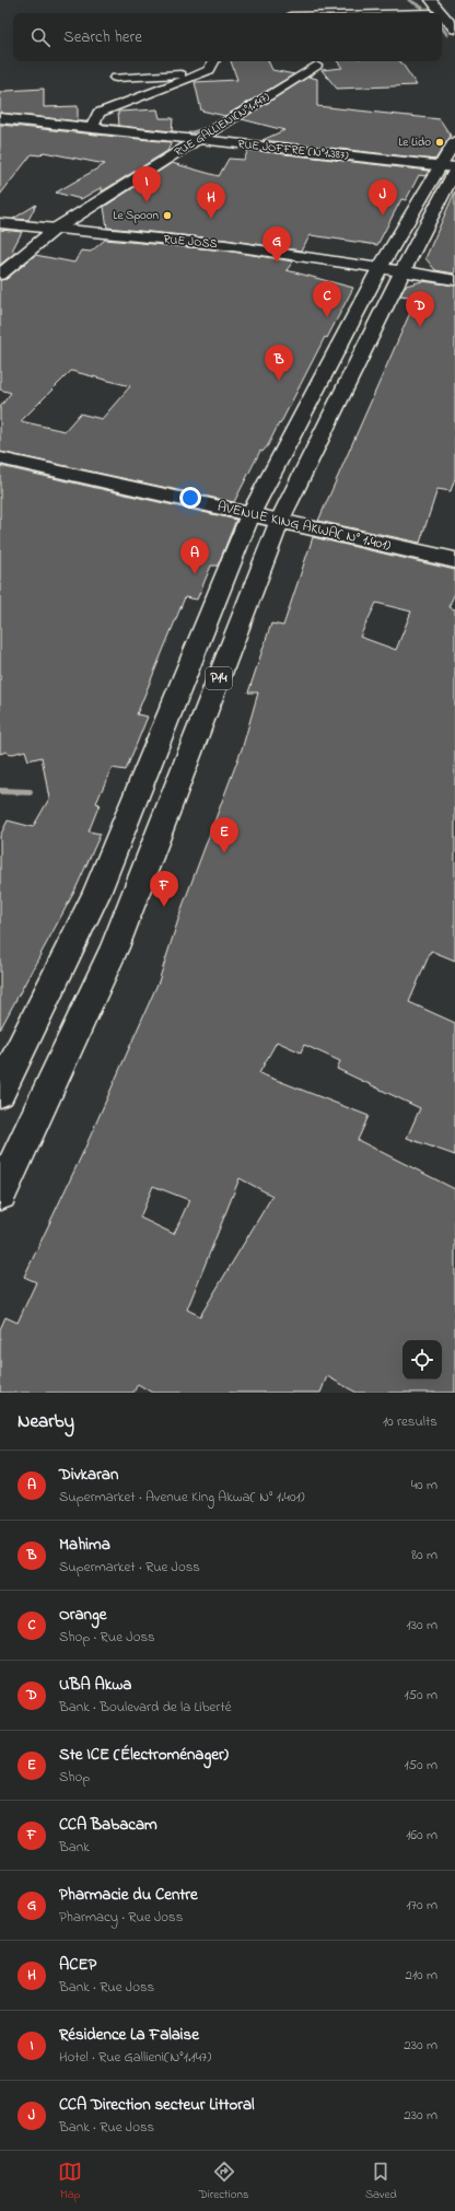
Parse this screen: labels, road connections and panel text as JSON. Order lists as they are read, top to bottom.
{
  "streets": {
    "main road": [
      "RUE GALLIENI(N°1.147)",
      "RUE JOFFRE (N°1.387)",
      "RUE JOSS",
      "AVENUE KING AKWA( N° 1.401)",
      "P14"
    ]
  },
  "crossings": [
    ["RUE GALLIENI(N°1.147)", "RUE JOFFRE (N°1.387)"],
    ["RUE GALLIENI(N°1.147)", "RUE JOSS"],
    ["RUE JOFFRE (N°1.387)", "P14"],
    ["RUE JOSS", "P14"],
    ["AVENUE KING AKWA( N° 1.401)", "P14"]
  ],
  "places": ["Le Lido", "Le Spoon"],
  "page": {
    "search": "Search here",
    "pins": [
      "I",
      "J",
      "H",
      "G",
      "C",
      "D",
      "B",
      "A",
      "E",
      "F"
    ],
    "heading": ["Nearby", "10 results"],
    "list": [
      {
        "mark": "A",
        "name": "Divkaran",
        "note": "Supermarket · Avenue King Akwa( N° 1.401)",
        "value": "40 m"
      },
      {
        "mark": "B",
        "name": "Mahima",
        "note": "Supermarket · Rue Joss",
        "value": "80 m"
      },
      {
        "mark": "C",
        "name": "Orange",
        "note": "Shop · Rue Joss",
        "value": "130 m"
      },
      {
        "mark": "D",
        "name": "UBA Akwa",
        "note": "Bank · Boulevard de la Liberté",
        "value": "150 m"
      },
      {
        "mark": "E",
        "name": "Ste ICE (Électroménager)",
        "note": "Shop",
        "value": "150 m"
      },
      {
        "mark": "F",
        "name": "CCA Babacam",
        "note": "Bank",
        "value": "160 m"
      },
      {
        "mark": "G",
        "name": "Pharmacie du Centre",
        "note": "Pharmacy · Rue Joss",
        "value": "170 m"
      },
      {
        "mark": "H",
        "name": "ACEP",
        "note": "Bank · Rue Joss",
        "value": "210 m"
      },
      {
        "mark": "I",
        "name": "Résidence La Falaise",
        "note": "Hotel · Rue Gallieni(N°1.147)",
        "value": "230 m"
      },
      {
        "mark": "J",
        "name": "CCA Direction secteur Littoral",
        "note": "Bank · Rue Joss",
        "value": "230 m"
      }
    ],
    "nav": ["Map", "Directions", "Saved"]
  }
}
